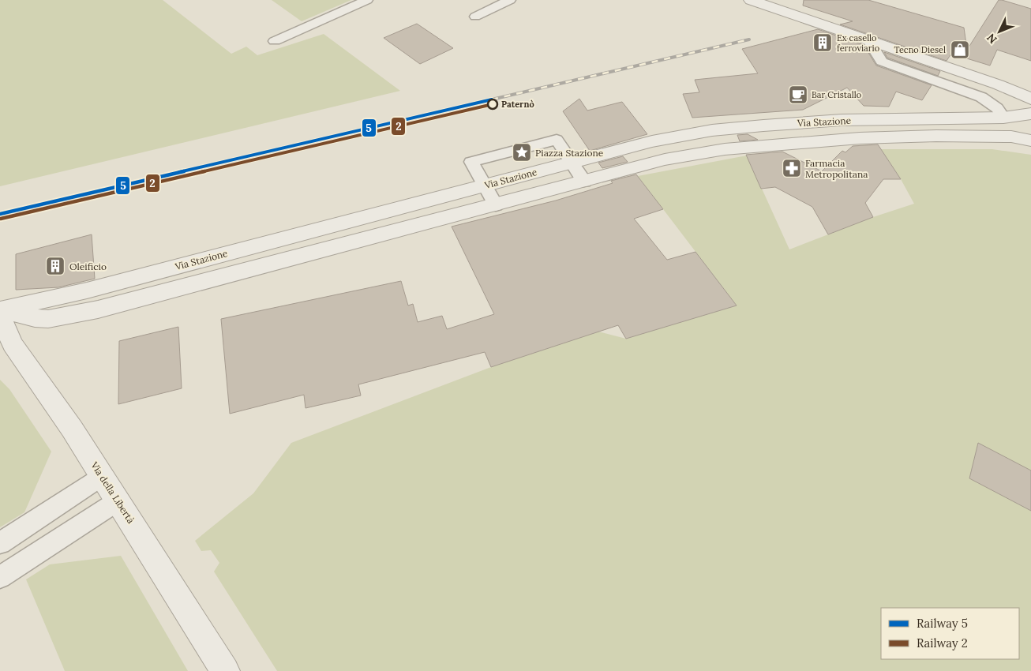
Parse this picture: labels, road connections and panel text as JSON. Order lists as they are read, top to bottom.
{
  "streets": {
    "street": ["Via Stazione", "Via della Libertà"]
  },
  "places": {
    "building": ["Ex casello ferroviario", "Oleificio"],
    "shop": ["Tecno Diesel"],
    "cafe": ["Bar Cristallo"],
    "other": ["Paternò"],
    "place": ["Piazza Stazione"],
    "pharmacy": ["Farmacia Metropolitana"]
  },
  "lines": ["rail line 5", "rail line 2"],
  "legend": ["Railway 5", "Railway 2"],
  "north": "bottom left"
}
